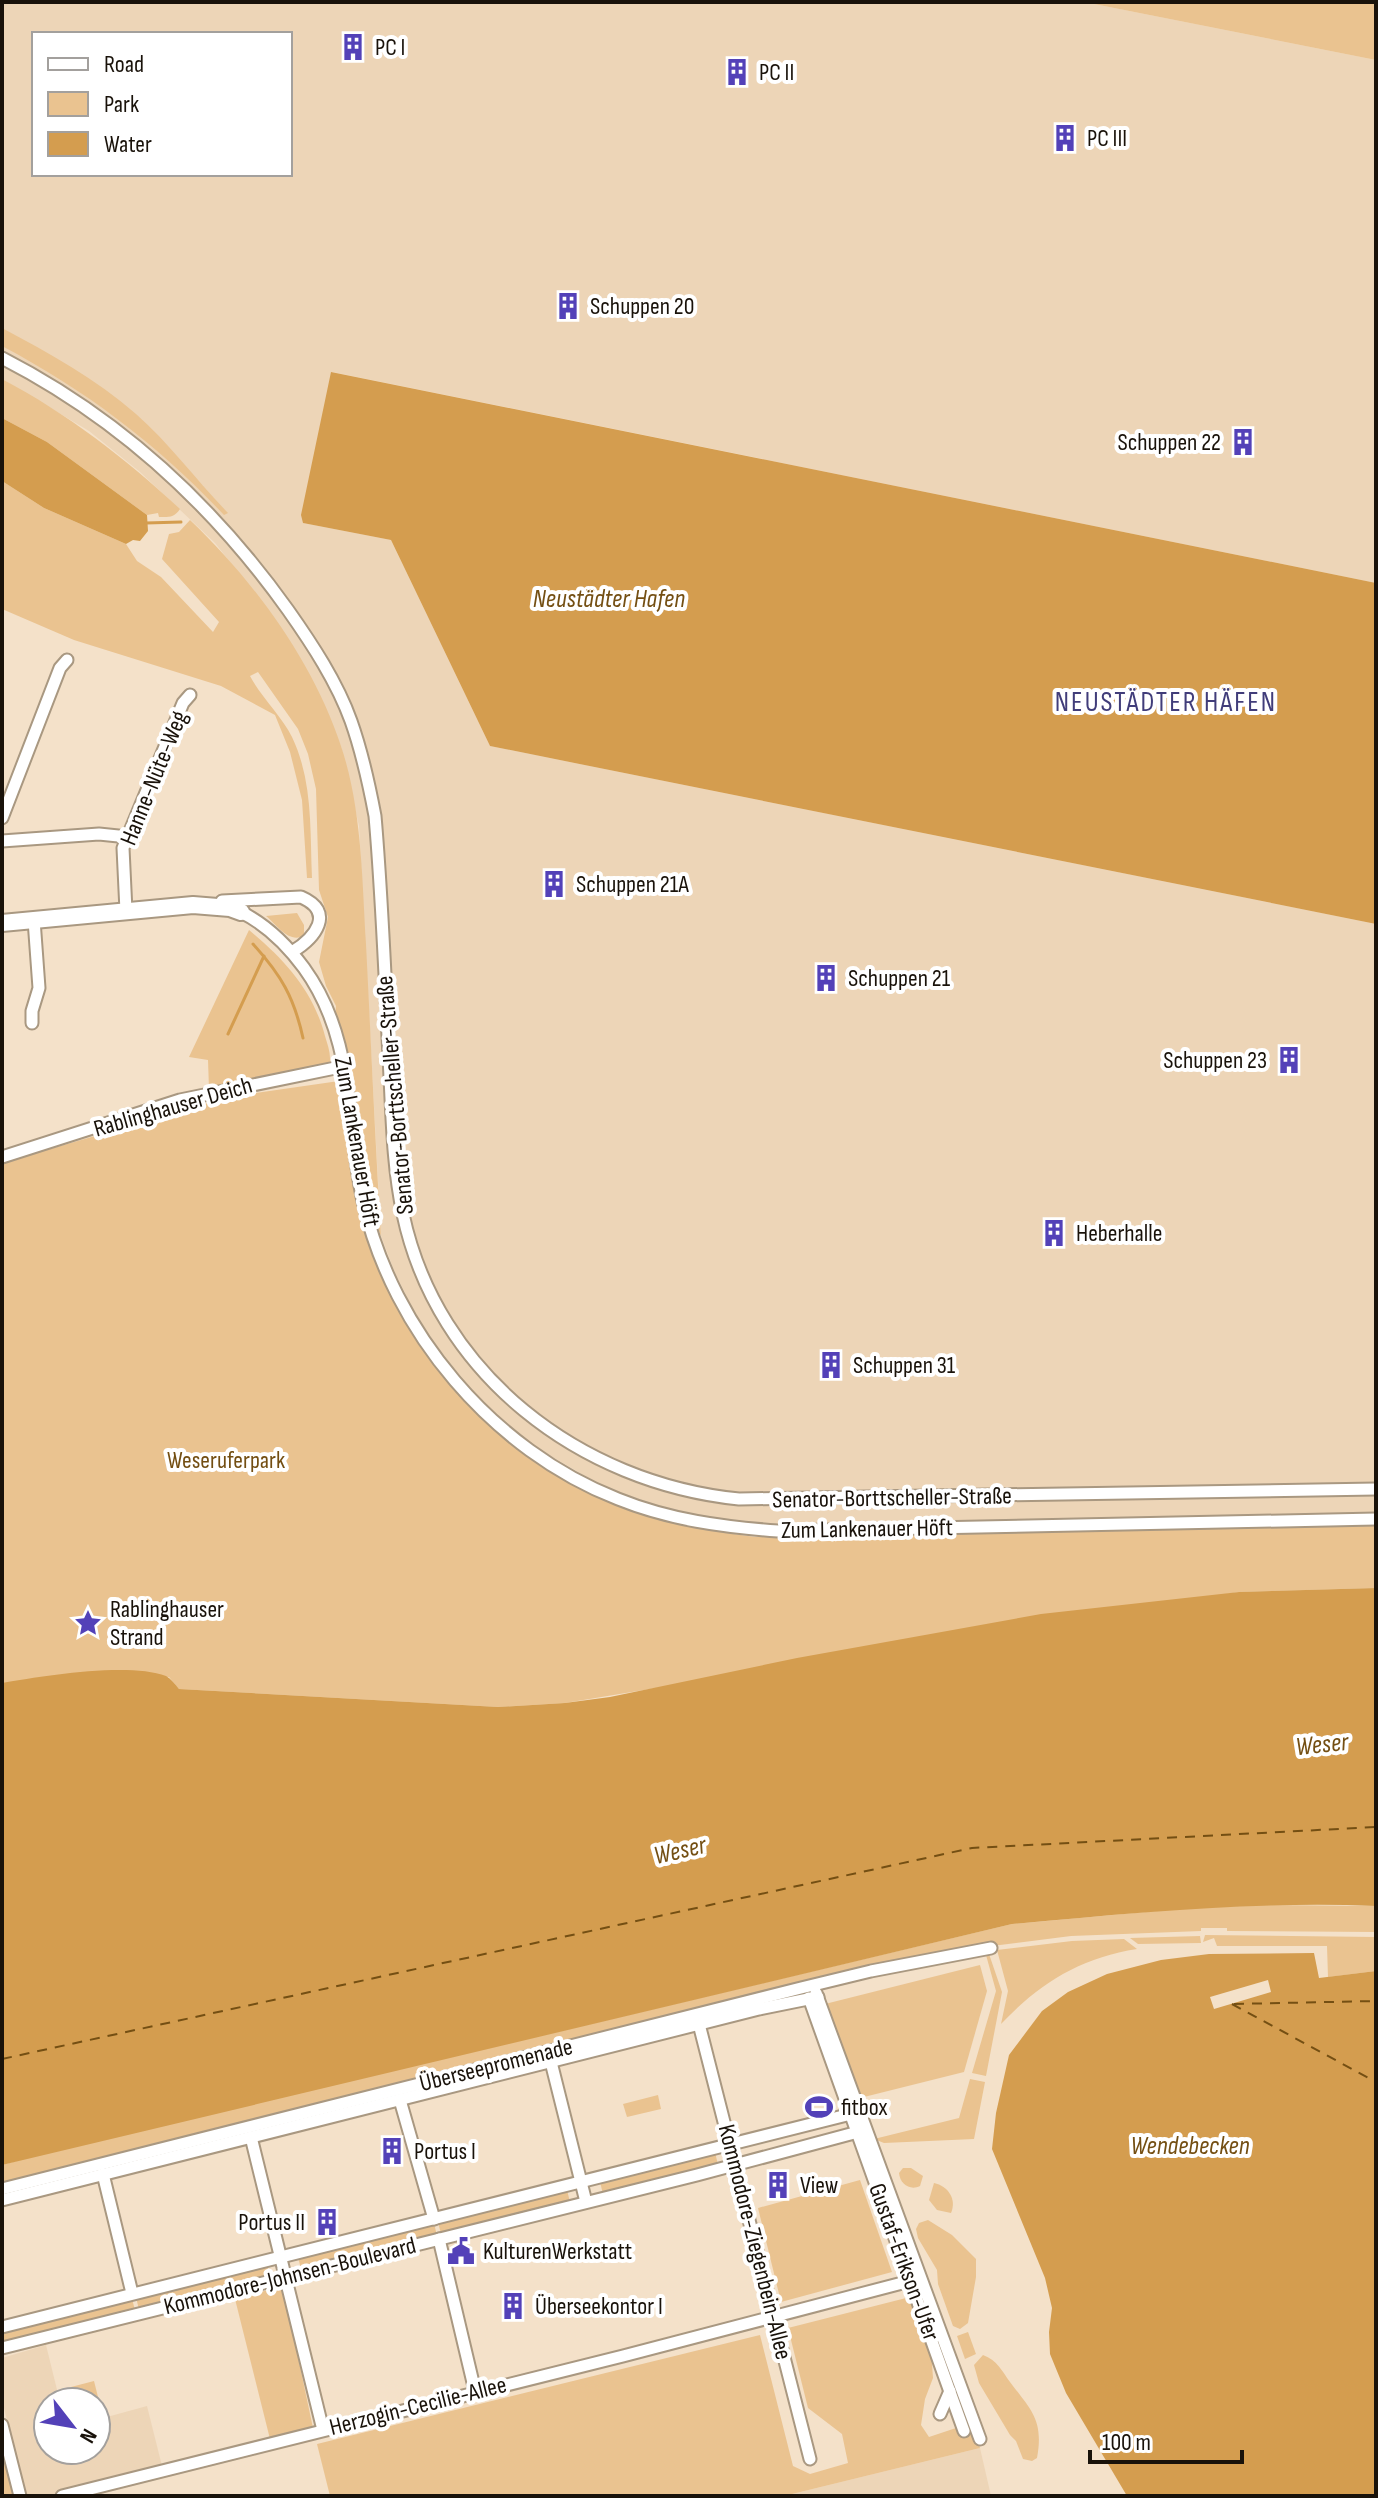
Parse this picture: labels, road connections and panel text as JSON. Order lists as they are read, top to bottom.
{
  "streets": {
    "street": [
      "Hanne-Nüte-Weg",
      "Senator-Borttscheller-Straße",
      "Rablinghauser Deich",
      "Zum Lankenauer Höft",
      "Überseepromenade",
      "Kommodore-Ziegenbein-Allee",
      "Gustaf-Erikson-Ufer",
      "Kommodore-Johnsen-Boulevard",
      "Herzogin-Cecilie-Allee"
    ]
  },
  "crossings": [
    ["Rablinghauser Deich", "Zum Lankenauer Höft"],
    ["Überseepromenade", "Kommodore-Ziegenbein-Allee"],
    ["Überseepromenade", "Gustaf-Erikson-Ufer"],
    ["Kommodore-Ziegenbein-Allee", "Kommodore-Johnsen-Boulevard"],
    ["Kommodore-Ziegenbein-Allee", "Herzogin-Cecilie-Allee"],
    ["Gustaf-Erikson-Ufer", "Kommodore-Johnsen-Boulevard"],
    ["Gustaf-Erikson-Ufer", "Herzogin-Cecilie-Allee"]
  ],
  "districts": ["NEUSTÄDTER HÄFEN"],
  "water": ["Neustädter Hafen", "Weser", "Wendebecken"],
  "parks": ["Weseruferpark"],
  "places": {
    "building": [
      "PC I",
      "PC II",
      "PC III",
      "Schuppen 20",
      "Schuppen 22",
      "Schuppen 21A",
      "Schuppen 21",
      "Schuppen 23",
      "Heberhalle",
      "Schuppen 31",
      "Portus I",
      "View",
      "Portus II",
      "Überseekontor I"
    ],
    "place": ["Rablinghauser Strand"],
    "sports": ["fitbox"],
    "public building": ["KulturenWerkstatt"]
  },
  "legend": ["Road", "Park", "Water"],
  "scale_bar": "100 m",
  "north": "bottom right"
}
